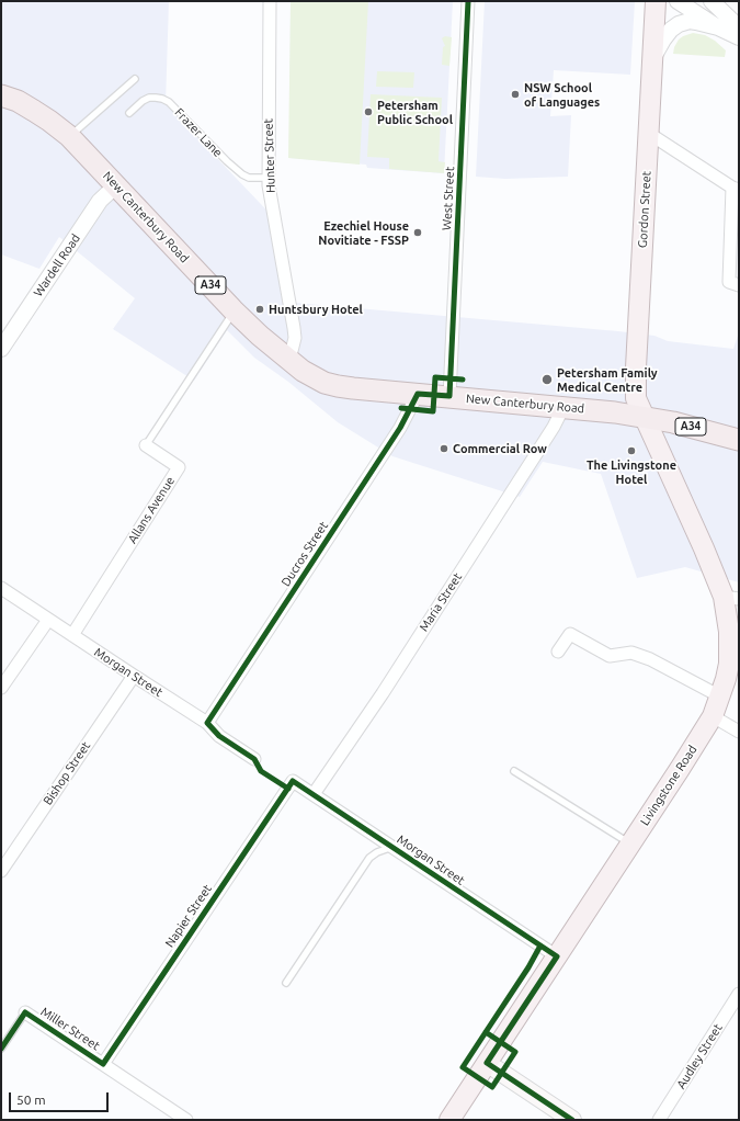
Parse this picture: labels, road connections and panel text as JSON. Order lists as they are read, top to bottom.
{
  "streets": {
    "highway": ["New Canterbury Road", "A34"],
    "main road": ["Gordon Street", "Livingstone Road"],
    "street": [
      "Hunter Street",
      "West Street",
      "Wardell Road",
      "Allans Avenue",
      "Ducros Street",
      "Maria Street",
      "Morgan Street",
      "Bishop Street",
      "Napier Street",
      "Miller Street",
      "Audley Street"
    ],
    "lane": ["Frazer Lane"]
  },
  "crossings": [
    ["Frazer Lane", "Hunter Street"],
    ["Hunter Street", "New Canterbury Road"],
    ["West Street", "New Canterbury Road"],
    ["Gordon Street", "New Canterbury Road"],
    ["Gordon Street", "Livingstone Road"],
    ["New Canterbury Road", "Wardell Road"],
    ["New Canterbury Road", "Allans Avenue"],
    ["New Canterbury Road", "Ducros Street"],
    ["New Canterbury Road", "Maria Street"],
    ["New Canterbury Road", "Livingstone Road"],
    ["Allans Avenue", "Morgan Street"],
    ["Ducros Street", "Morgan Street"],
    ["Maria Street", "Morgan Street"],
    ["Morgan Street", "Bishop Street"],
    ["Morgan Street", "Livingstone Road"],
    ["Morgan Street", "Napier Street"],
    ["Napier Street", "Miller Street"]
  ],
  "places": [
    "NSW School of Languages",
    "Petersham Public School",
    "Ezechiel House Novitiate - FSSP",
    "Huntsbury Hotel",
    "Petersham Family Medical Centre",
    "Commercial Row",
    "The Livingstone Hotel"
  ],
  "scale_bar": "50 m"
}
